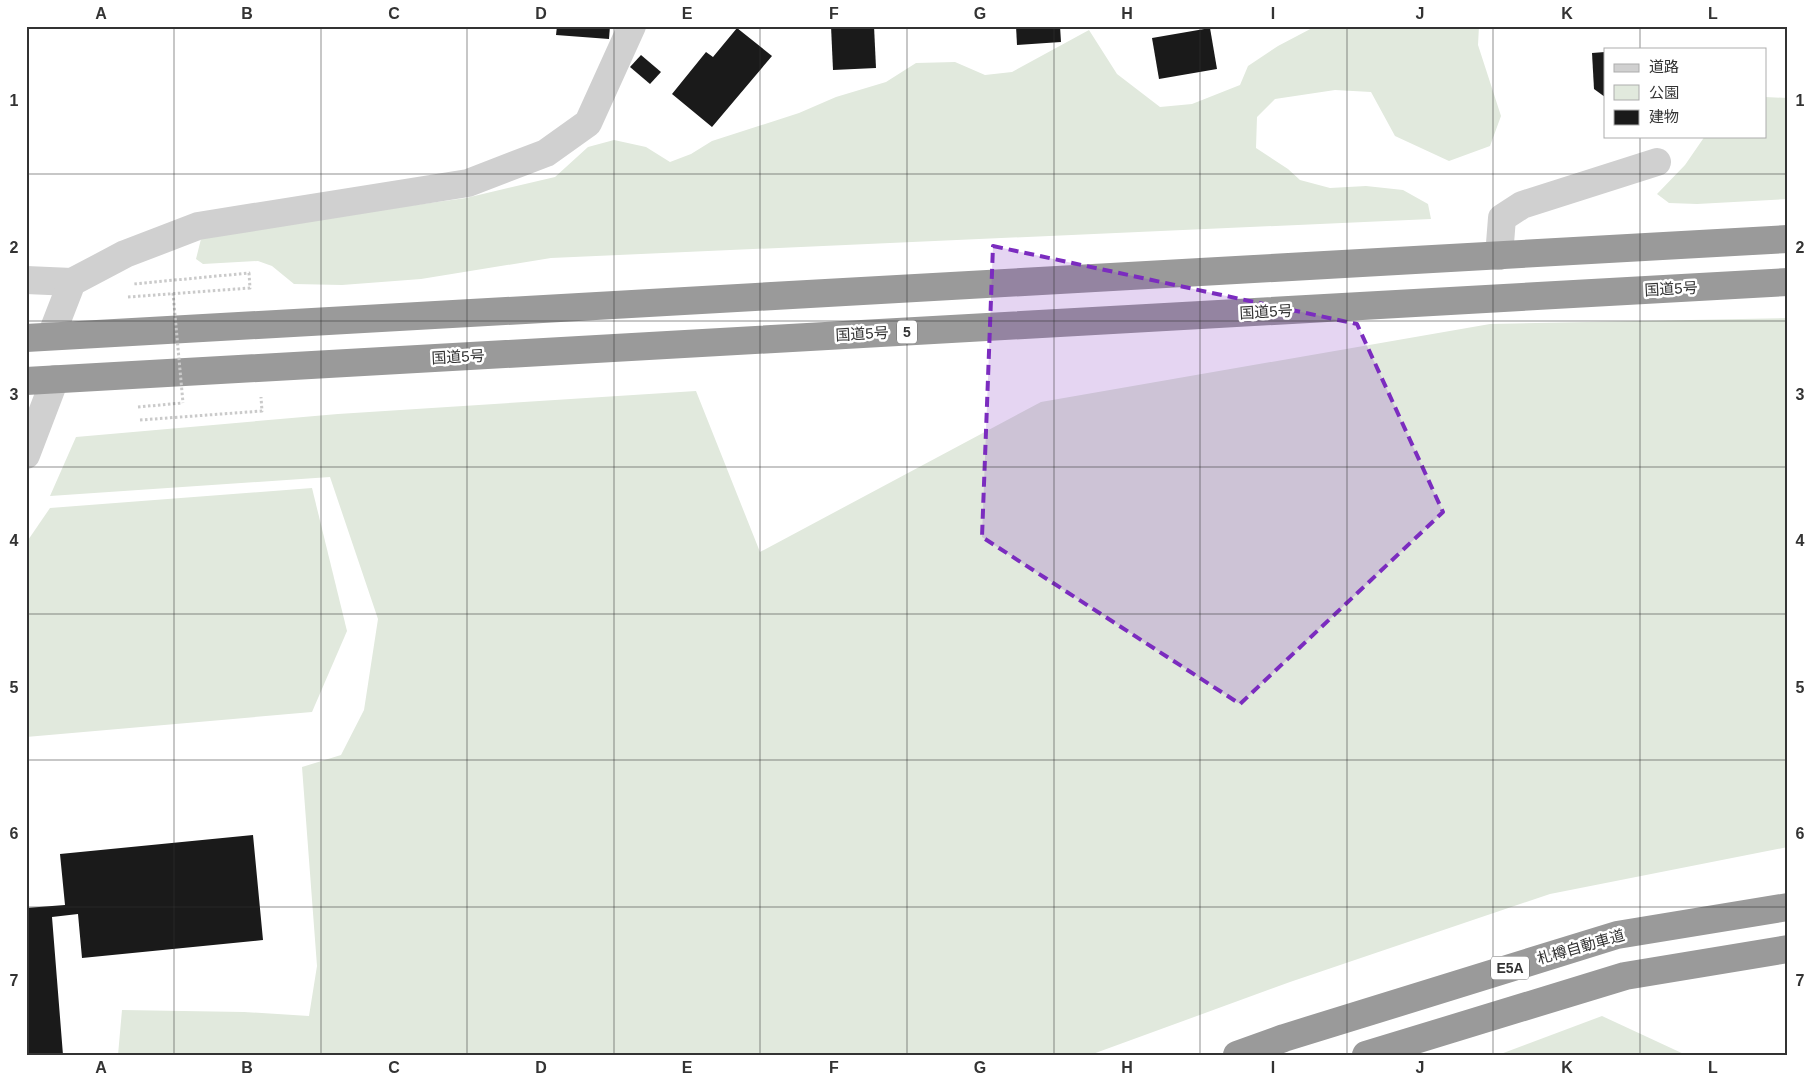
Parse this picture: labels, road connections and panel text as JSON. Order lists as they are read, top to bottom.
{
  "streets": {
    "highway": [
      "国道5号",
      "5",
      "札樽自動車道",
      "E5A"
    ]
  },
  "legend": ["道路", "公園", "建物"],
  "grid": {
    "columns": [
      "A",
      "B",
      "C",
      "D",
      "E",
      "F",
      "G",
      "H",
      "I",
      "J",
      "K",
      "L"
    ],
    "rows": [
      "1",
      "2",
      "3",
      "4",
      "5",
      "6",
      "7"
    ]
  }
}
